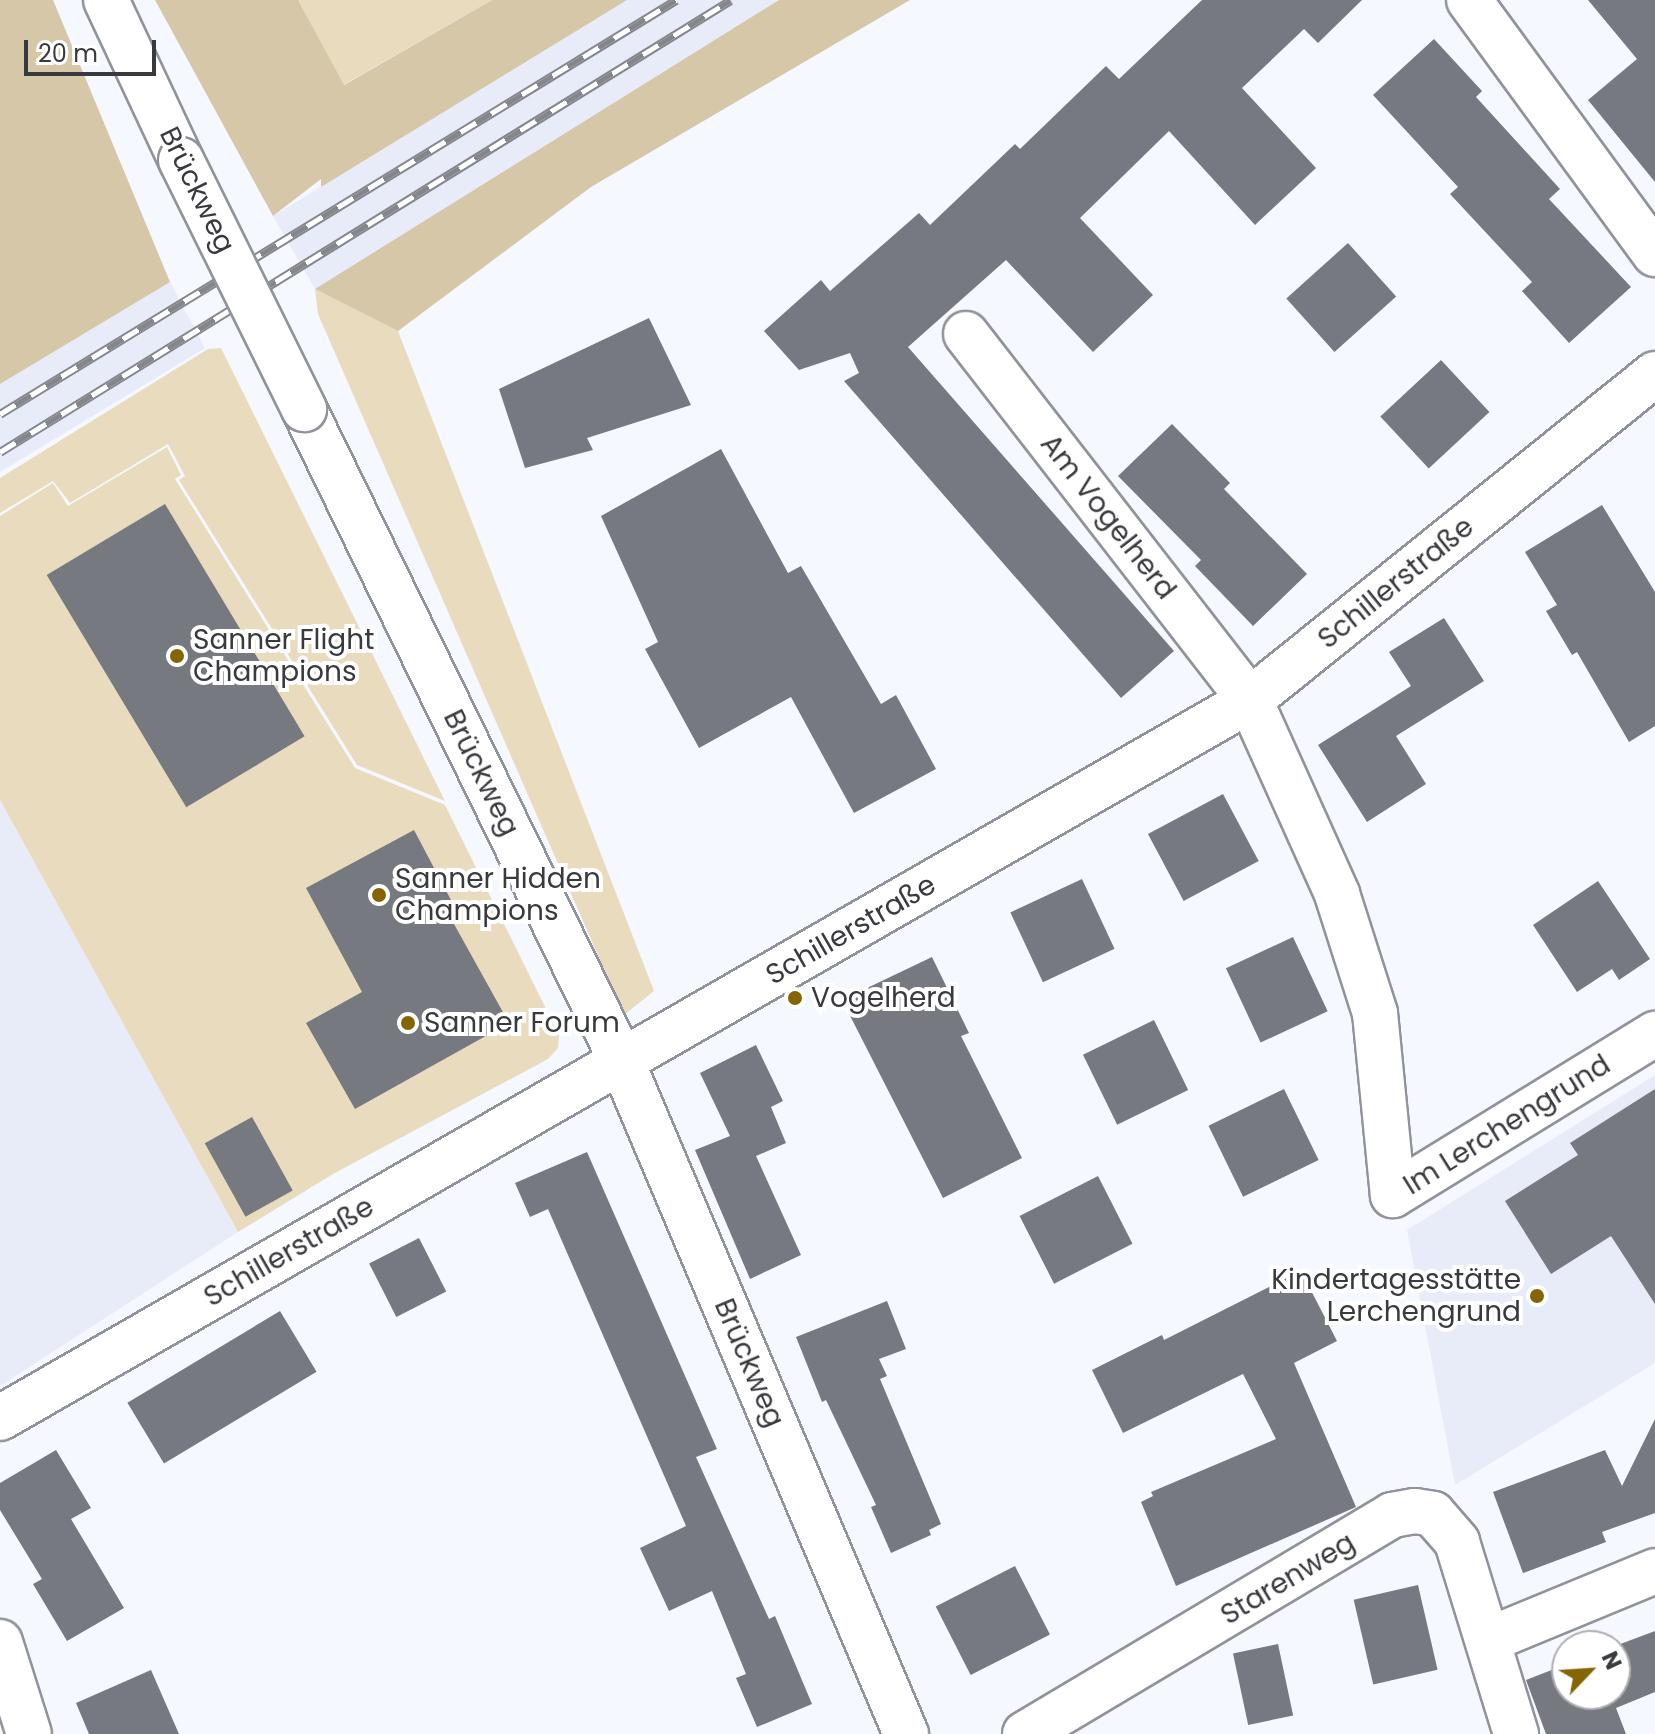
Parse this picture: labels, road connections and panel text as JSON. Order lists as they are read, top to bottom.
{
  "streets": {
    "street": [
      "Brückweg",
      "Am Vogelherd",
      "Schillerstraße",
      "Im Lerchengrund",
      "Starenweg"
    ]
  },
  "crossings": [
    ["Brückweg", "Schillerstraße"],
    ["Am Vogelherd", "Schillerstraße"],
    ["Am Vogelherd", "Im Lerchengrund"],
    ["Schillerstraße", "Im Lerchengrund"]
  ],
  "places": [
    "Sanner Flight Champions",
    "Sanner Hidden Champions",
    "Vogelherd",
    "Sanner Forum",
    "Kindertagesstätte Lerchengrund"
  ],
  "scale_bar": "20 m",
  "north": "top right"
}
